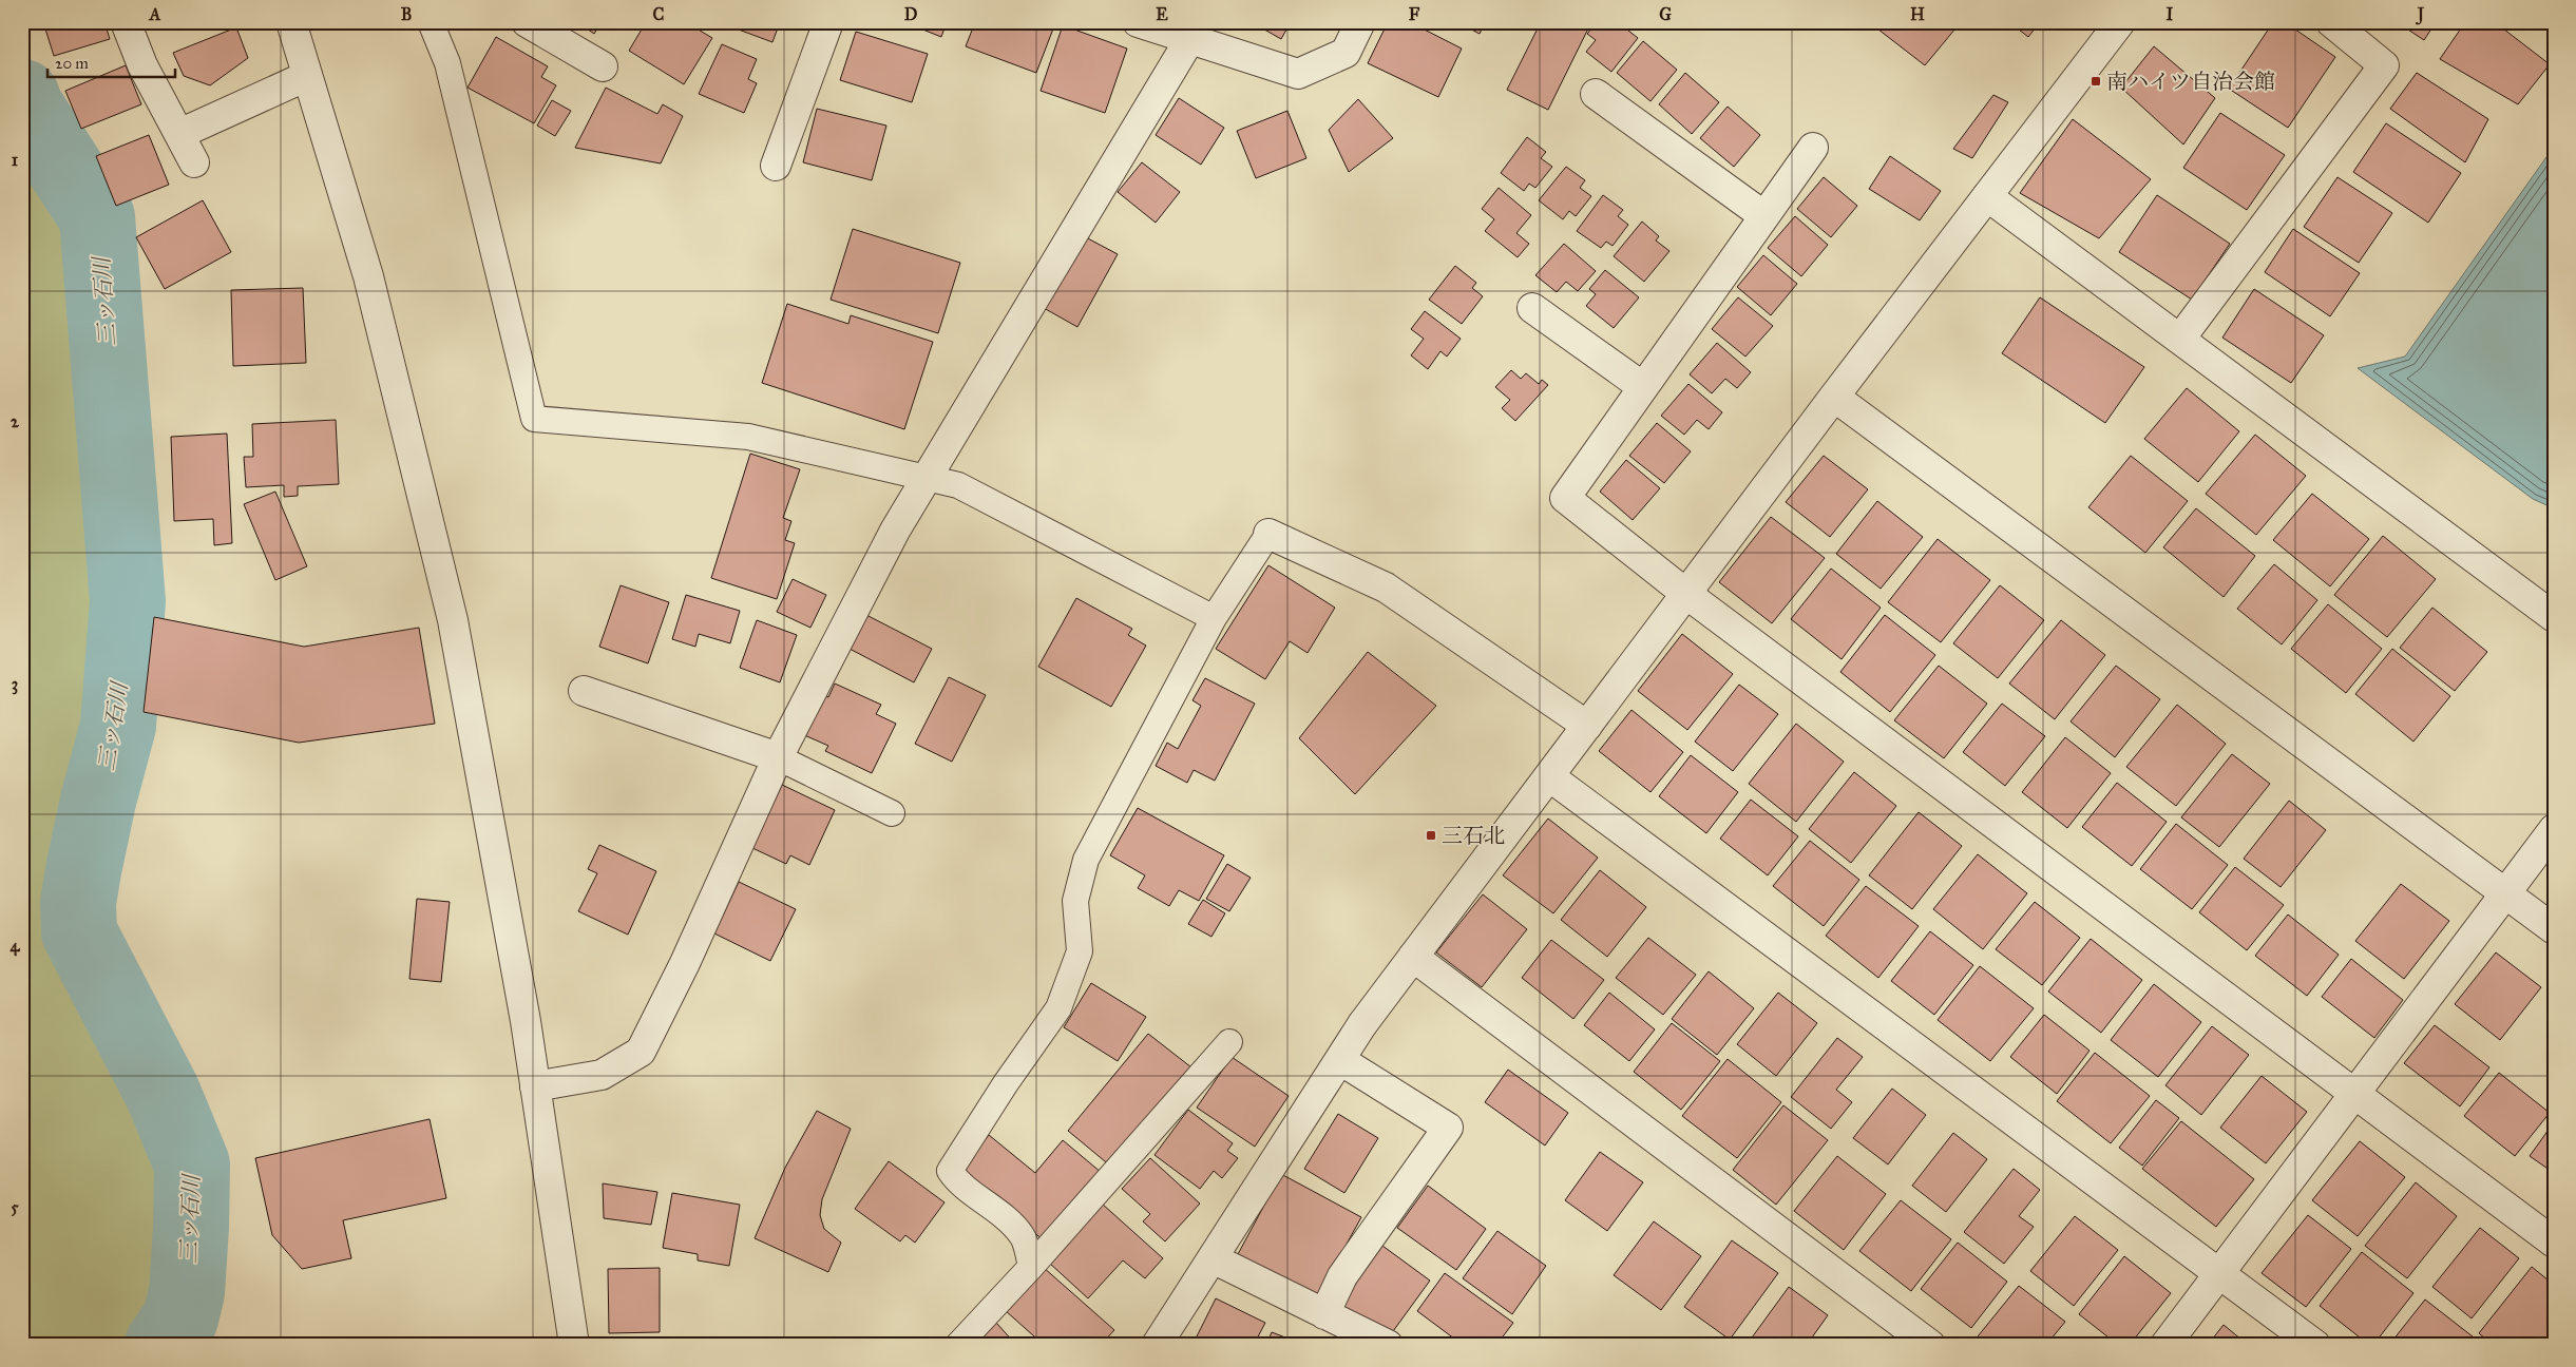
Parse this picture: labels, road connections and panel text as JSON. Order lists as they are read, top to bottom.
{
  "water": ["三ッ石川"],
  "places": {
    "transit": ["南ハイツ自治会館", "三石北"]
  },
  "scale_bar": "20 m",
  "grid": {
    "columns": [
      "A",
      "B",
      "C",
      "D",
      "E",
      "F",
      "G",
      "H",
      "I",
      "J"
    ],
    "rows": [
      "1",
      "2",
      "3",
      "4",
      "5"
    ]
  }
}
